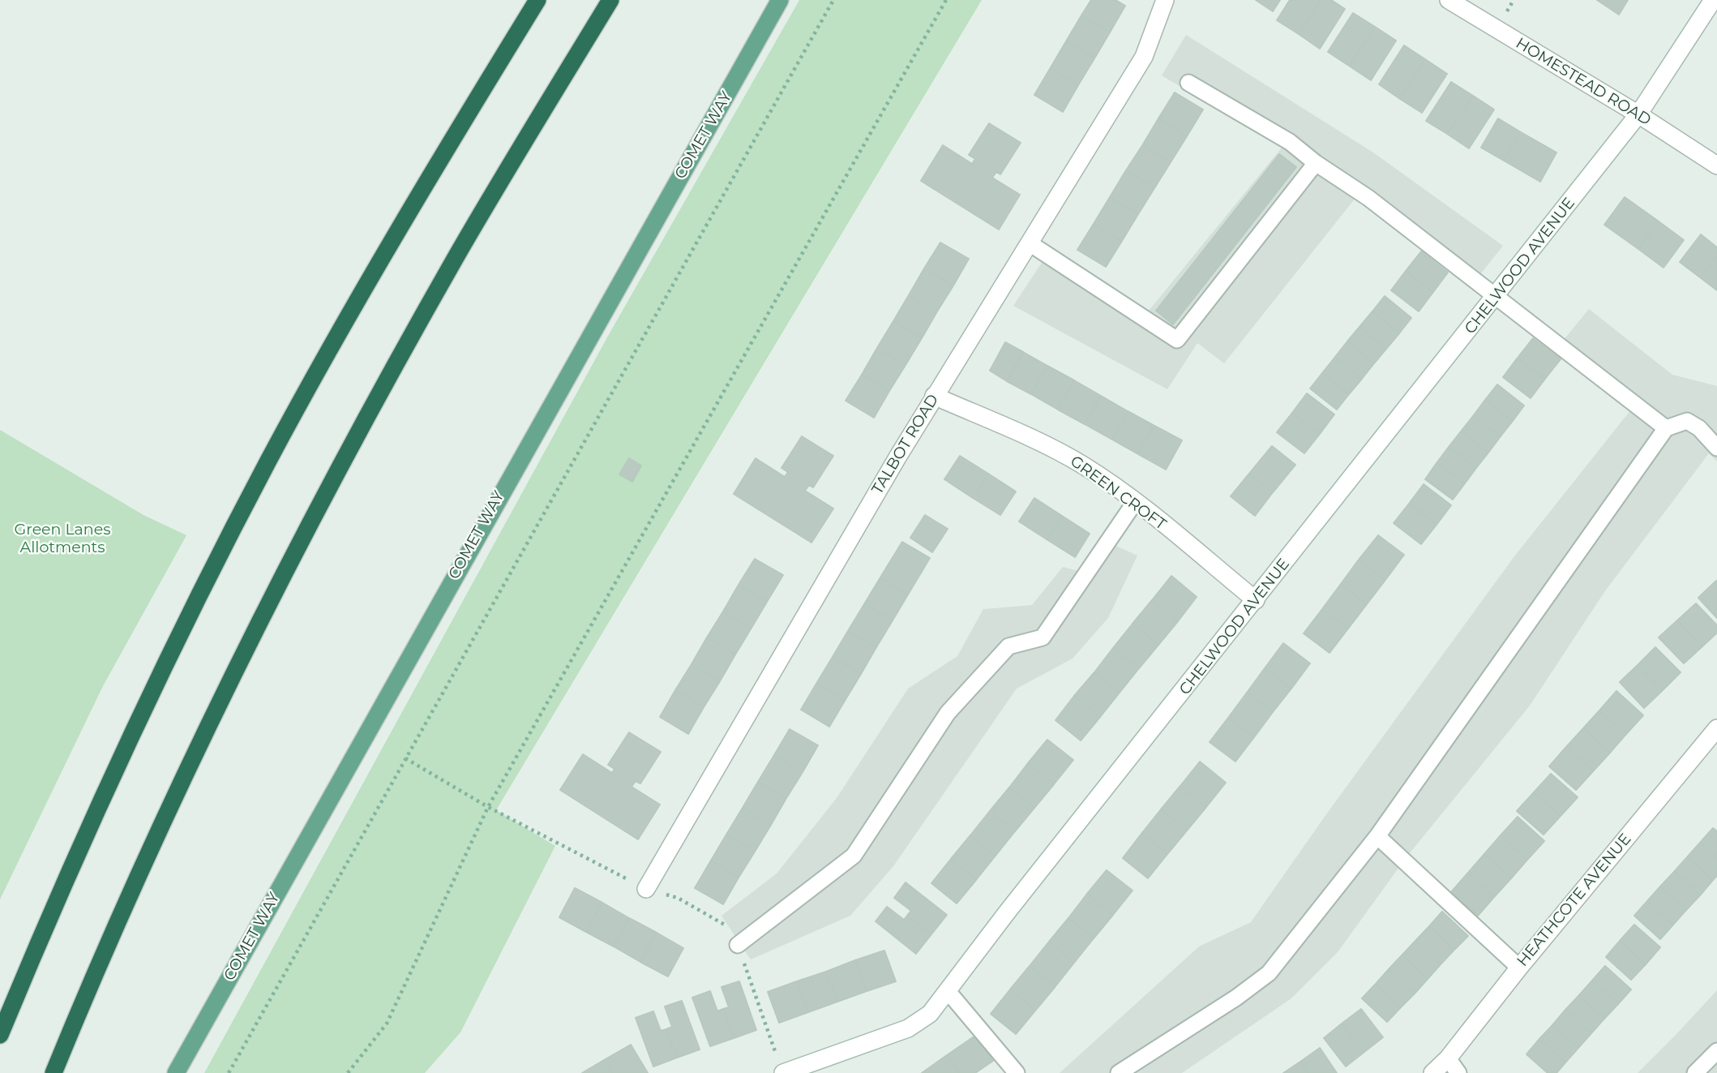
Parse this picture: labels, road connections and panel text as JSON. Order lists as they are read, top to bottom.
{
  "streets": {
    "main road": ["COMET WAY"],
    "street": [
      "HOMESTEAD ROAD",
      "CHELWOOD AVENUE",
      "TALBOT ROAD",
      "GREEN CROFT",
      "HEATHCOTE AVENUE"
    ]
  },
  "crossings": [
    ["HOMESTEAD ROAD", "CHELWOOD AVENUE"],
    ["CHELWOOD AVENUE", "GREEN CROFT"],
    ["TALBOT ROAD", "GREEN CROFT"]
  ],
  "parks": ["Green Lanes Allotments"]
}
